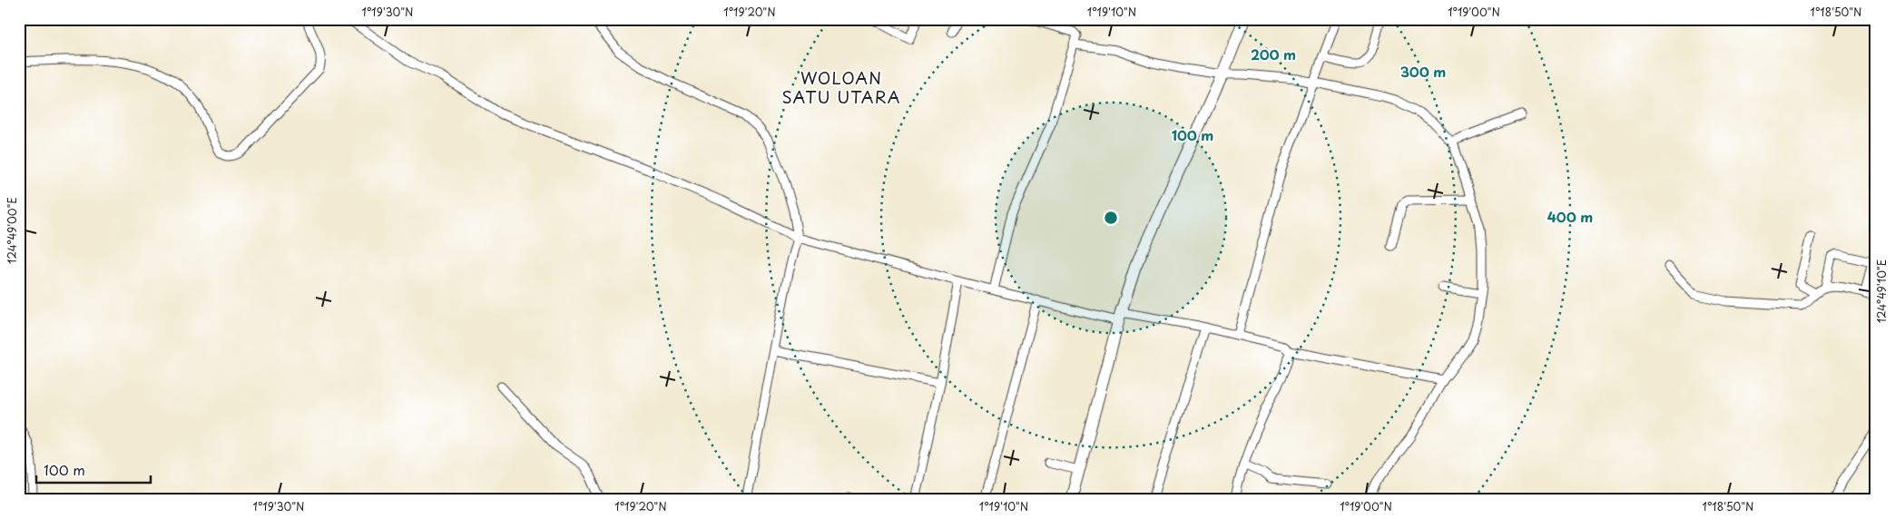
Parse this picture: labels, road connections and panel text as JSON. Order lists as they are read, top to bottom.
{
  "districts": ["WOLOAN SATU UTARA"],
  "scale_bar": "100 m",
  "coordinates": [
    "1°19'30\"N",
    "1°19'20\"N",
    "1°19'10\"N",
    "1°19'00\"N",
    "1°18'50\"N",
    "124°49'00\"E",
    "124°49'10\"E"
  ],
  "rings": [
    "200 m",
    "300 m",
    "100 m",
    "400 m"
  ]
}
